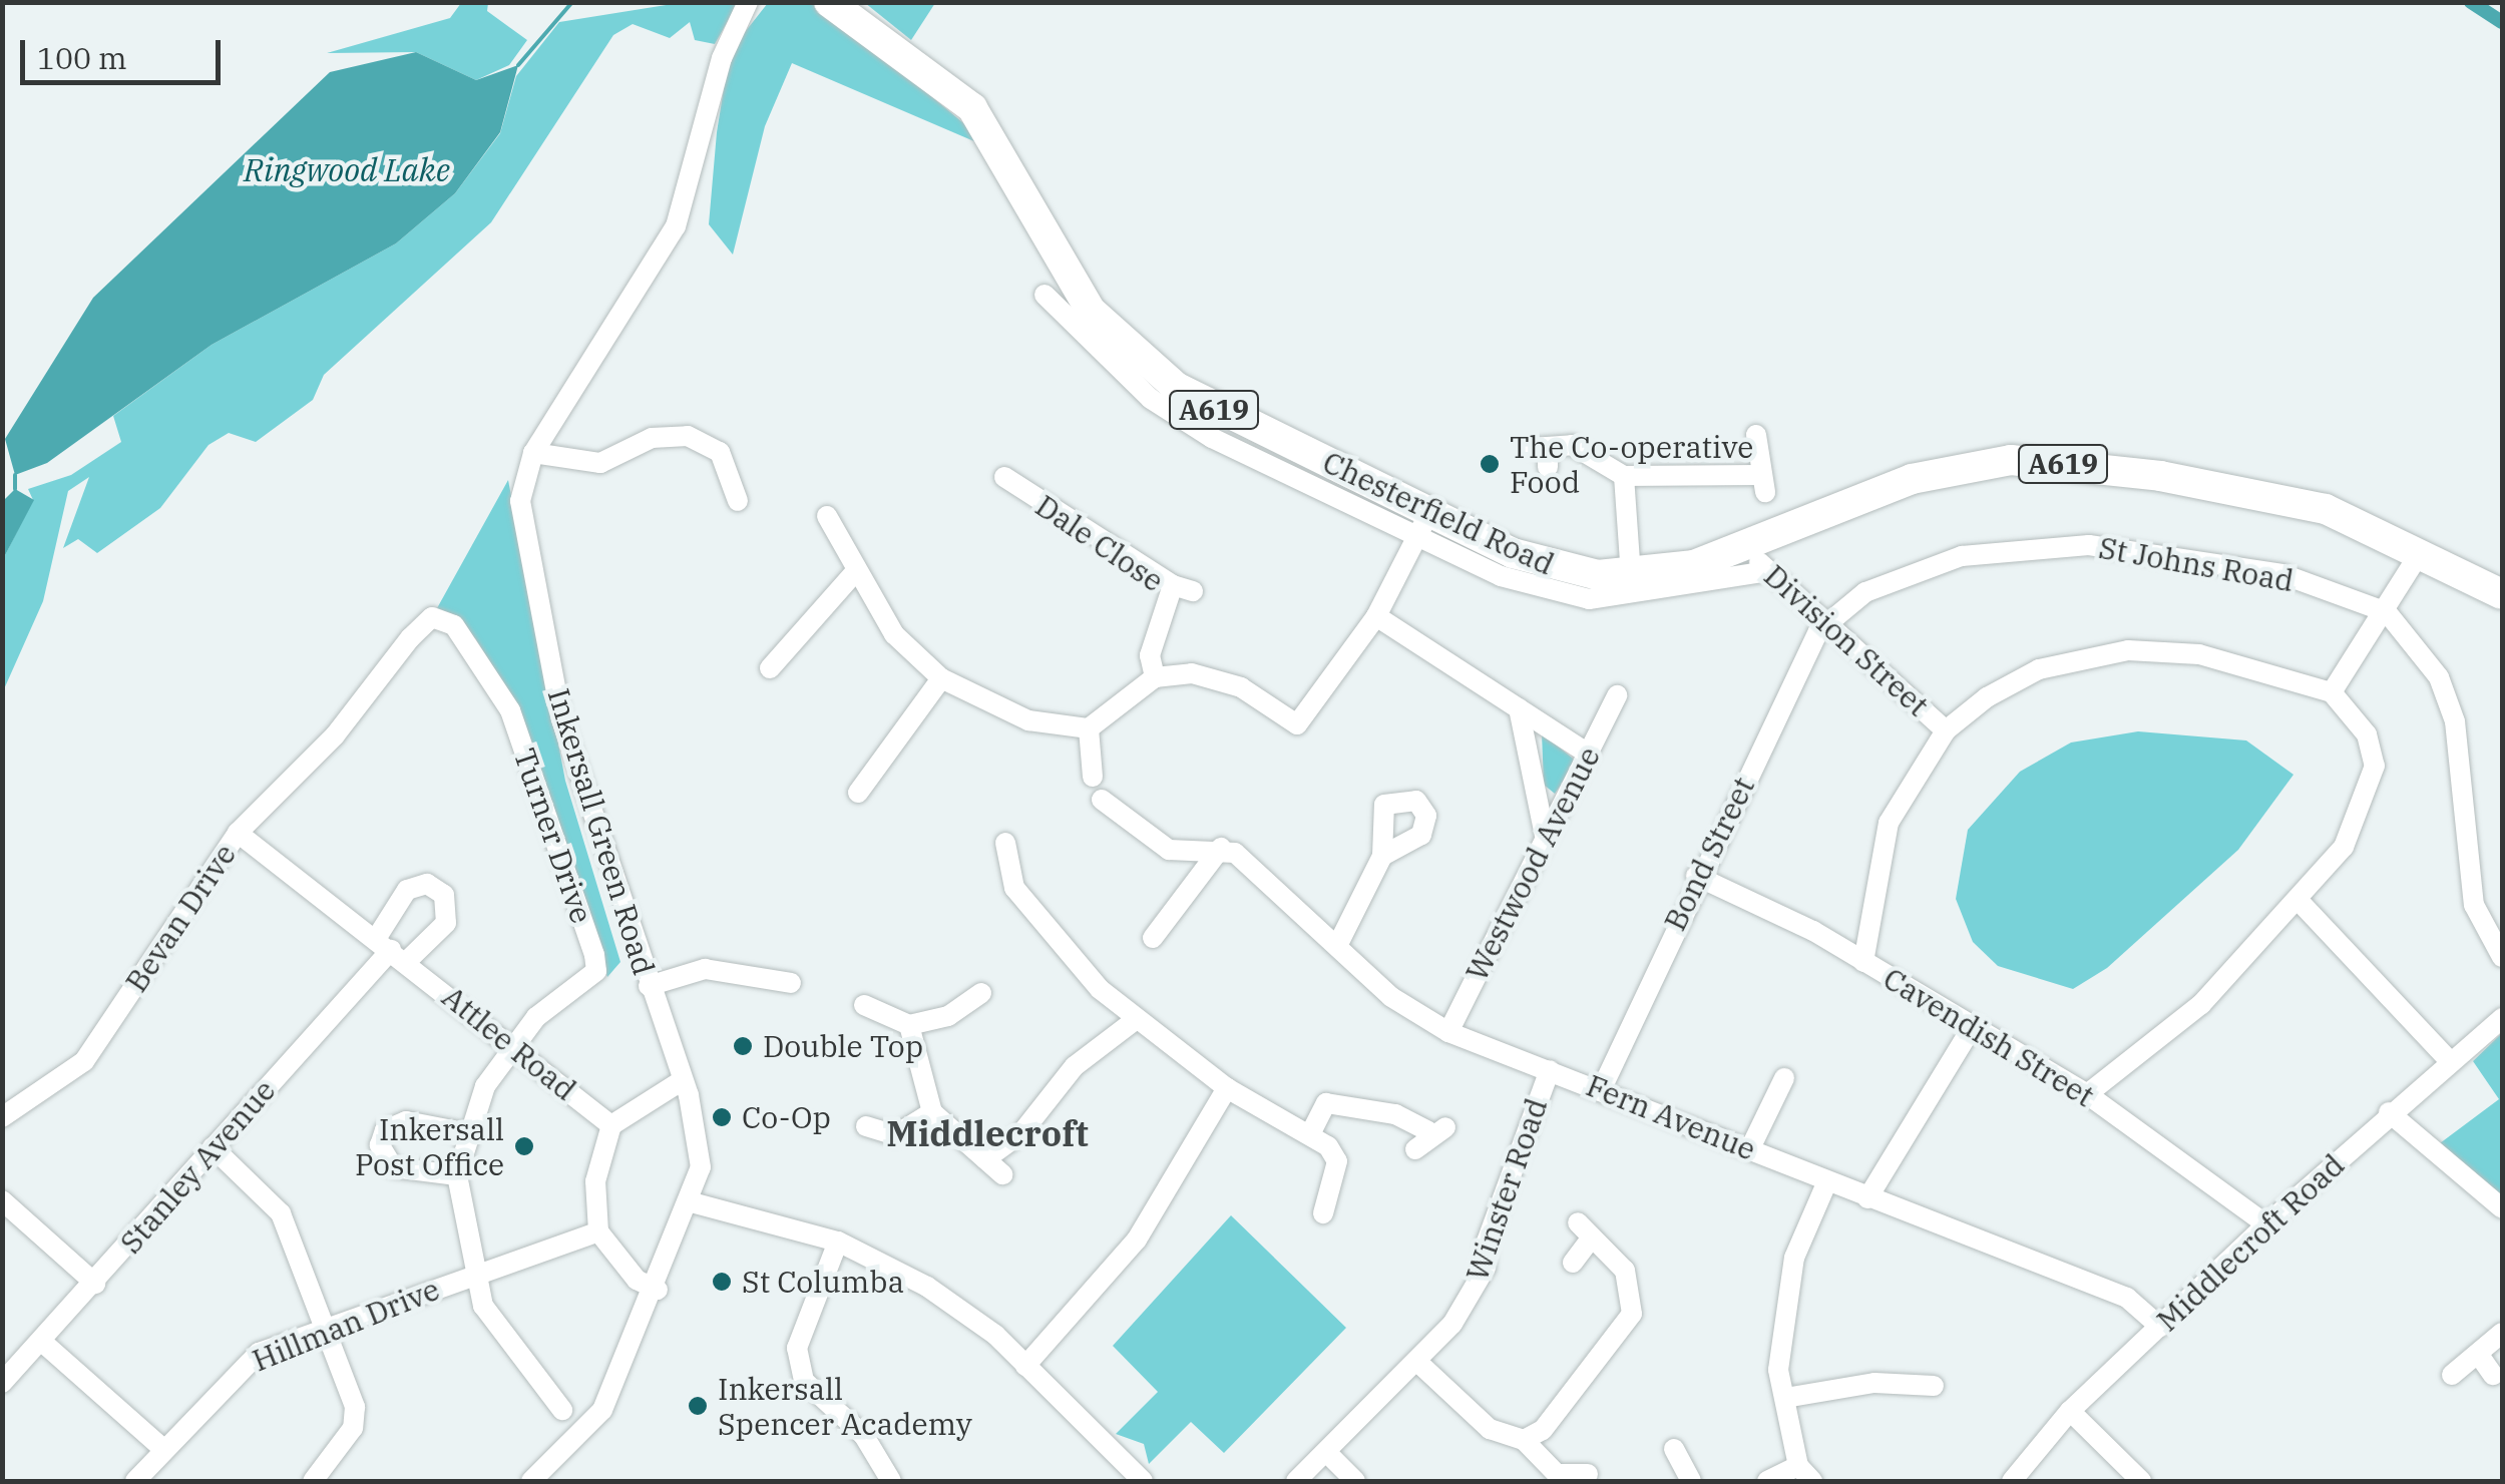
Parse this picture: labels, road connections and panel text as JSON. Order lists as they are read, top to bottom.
{
  "streets": {
    "highway": ["A619", "Chesterfield Road"],
    "street": [
      "Dale Close",
      "St Johns Road",
      "Division Street",
      "Inkersall Green Road",
      "Turner Drive",
      "Bond Street",
      "Westwood Avenue",
      "Bevan Drive",
      "Cavendish Street",
      "Attlee Road",
      "Fern Avenue",
      "Stanley Avenue",
      "Winster Road",
      "Middlecroft Road",
      "Hillman Drive"
    ]
  },
  "crossings": [
    ["Chesterfield Road", "Division Street"],
    ["St Johns Road", "Division Street"],
    ["St Johns Road", "Bond Street"],
    ["Division Street", "Bond Street"],
    ["Turner Drive", "Bevan Drive"],
    ["Turner Drive", "Attlee Road"],
    ["Bond Street", "Cavendish Street"],
    ["Bond Street", "Fern Avenue"],
    ["Westwood Avenue", "Fern Avenue"],
    ["Bevan Drive", "Attlee Road"],
    ["Cavendish Street", "Middlecroft Road"],
    ["Attlee Road", "Stanley Avenue"],
    ["Fern Avenue", "Winster Road"],
    ["Fern Avenue", "Middlecroft Road"]
  ],
  "districts": ["Middlecroft"],
  "water": ["Ringwood Lake"],
  "places": [
    "The Co-operative Food",
    "Double Top",
    "Co-Op",
    "Inkersall Post Office",
    "St Columba",
    "Inkersall Spencer Academy"
  ],
  "scale_bar": "100 m"
}
